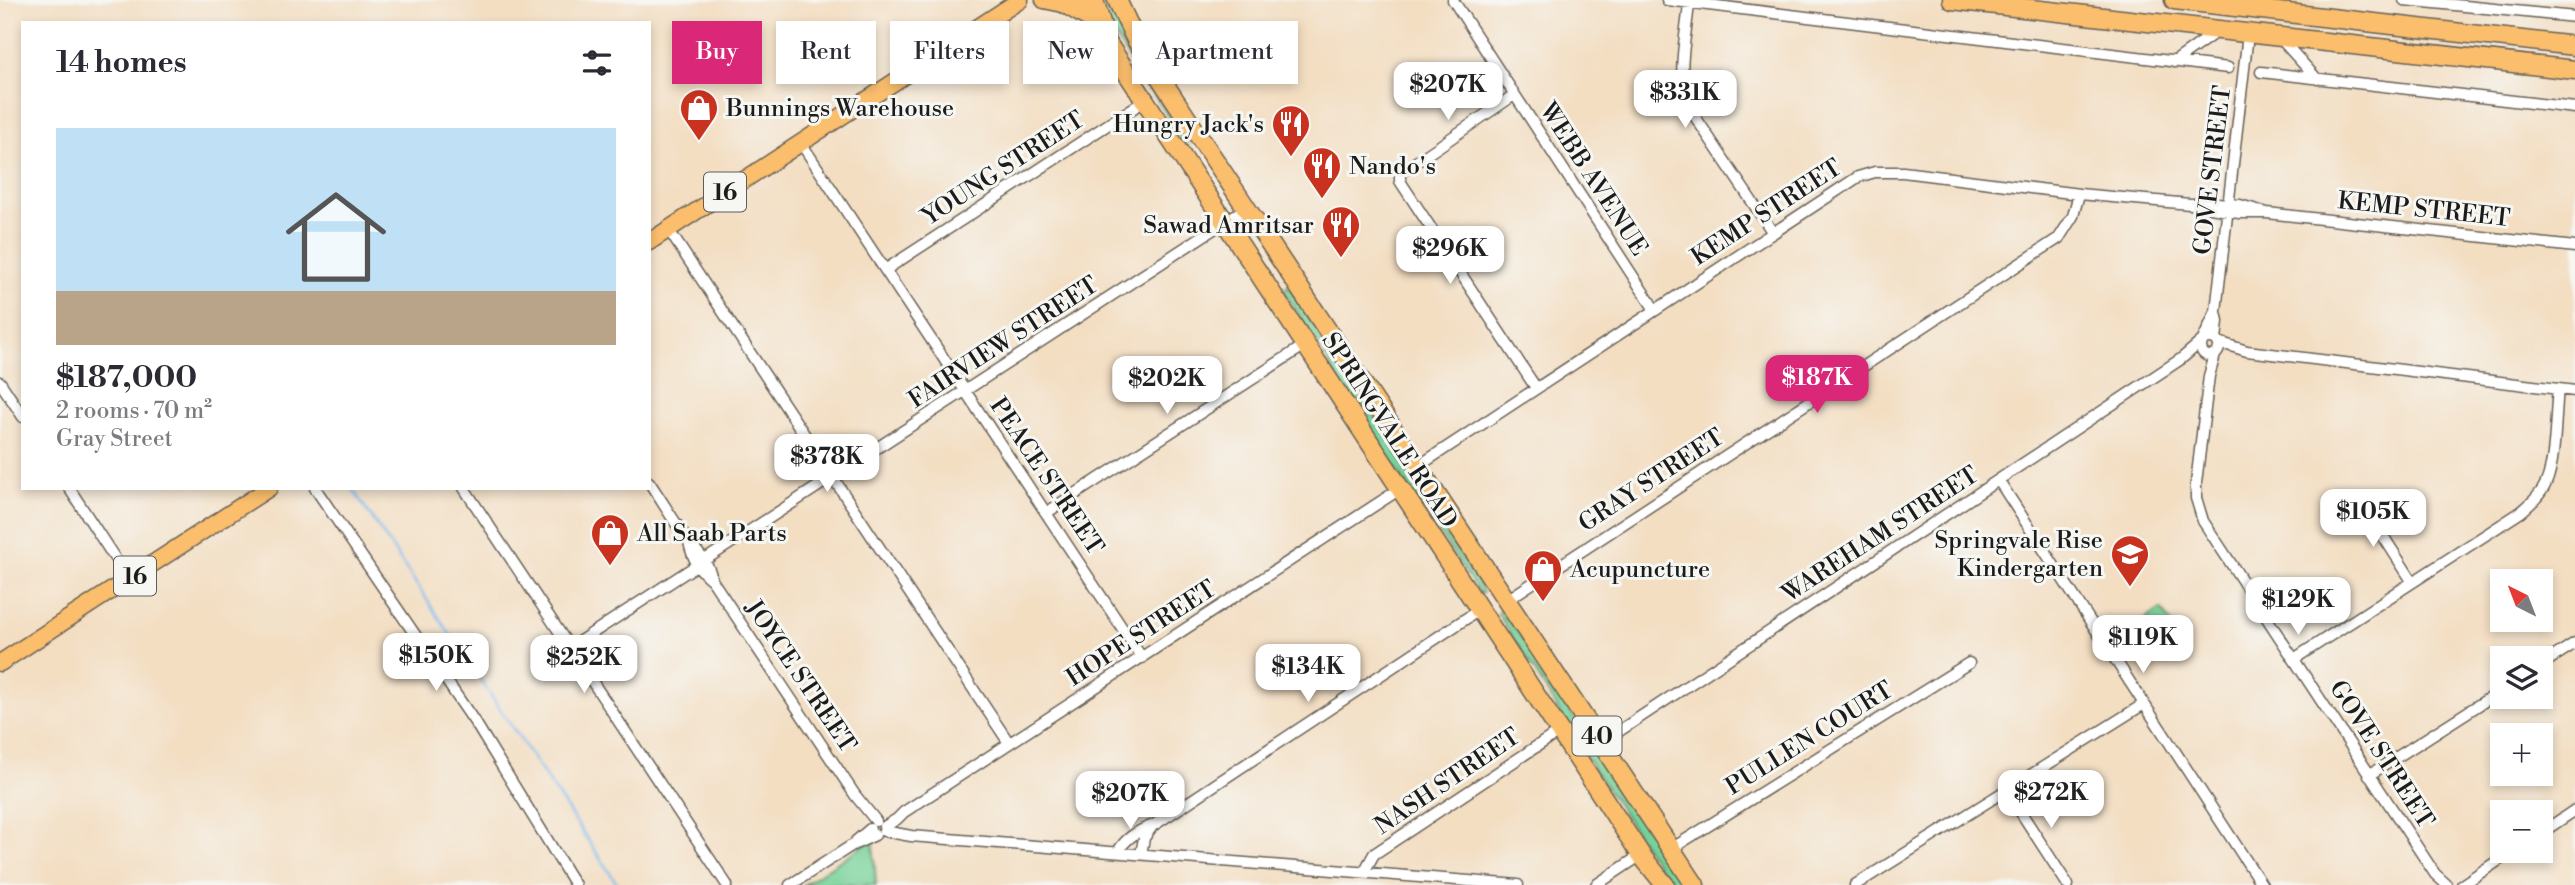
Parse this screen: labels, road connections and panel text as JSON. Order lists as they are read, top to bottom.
{
  "streets": {
    "highway": ["SPRINGVALE ROAD", "40"],
    "main road": ["16"],
    "street": [
      "YOUNG STREET",
      "GOVE STREET",
      "WEBB AVENUE",
      "KEMP STREET",
      "FAIRVIEW STREET",
      "PEACE STREET",
      "GRAY STREET",
      "WAREHAM STREET",
      "HOPE STREET",
      "JOYCE STREET",
      "PULLEN COURT",
      "NASH STREET"
    ]
  },
  "crossings": [
    ["YOUNG STREET", "SPRINGVALE ROAD"],
    ["YOUNG STREET", "PEACE STREET"],
    ["GOVE STREET", "KEMP STREET"],
    ["GOVE STREET", "WAREHAM STREET"],
    ["WEBB AVENUE", "KEMP STREET"],
    ["16", "PEACE STREET"],
    ["KEMP STREET", "SPRINGVALE ROAD"],
    ["KEMP STREET", "GRAY STREET"],
    ["FAIRVIEW STREET", "SPRINGVALE ROAD"],
    ["FAIRVIEW STREET", "PEACE STREET"],
    ["FAIRVIEW STREET", "JOYCE STREET"],
    ["SPRINGVALE ROAD", "GRAY STREET"],
    ["SPRINGVALE ROAD", "WAREHAM STREET"],
    ["SPRINGVALE ROAD", "HOPE STREET"],
    ["SPRINGVALE ROAD", "PULLEN COURT"],
    ["SPRINGVALE ROAD", "NASH STREET"],
    ["PEACE STREET", "HOPE STREET"],
    ["HOPE STREET", "JOYCE STREET"]
  ],
  "places": {
    "shop": ["Bunnings Warehouse", "All Saab Parts", "Acupuncture"],
    "restaurant": ["Hungry Jack's", "Nando's", "Sawad Amritsar"],
    "school or university": ["Springvale Rise Kindergarten"]
  },
  "north": "top left",
  "page": {
    "chip": [
      "Buy",
      "Rent",
      "Filters",
      "New",
      "Apartment"
    ],
    "heading": "14 homes",
    "price": [
      "$207K",
      "$331K",
      "$296K",
      "$187K",
      "$202K",
      "$378K",
      "$105K",
      "$129K",
      "$119K",
      "$150K",
      "$252K",
      "$134K",
      "$272K",
      "$207K"
    ],
    "list": [
      {
        "name": "$187,000",
        "note": "2 rooms · 70 m² · Gray Street"
      }
    ],
    "map_buttons": ["+", "−"]
  }
}
